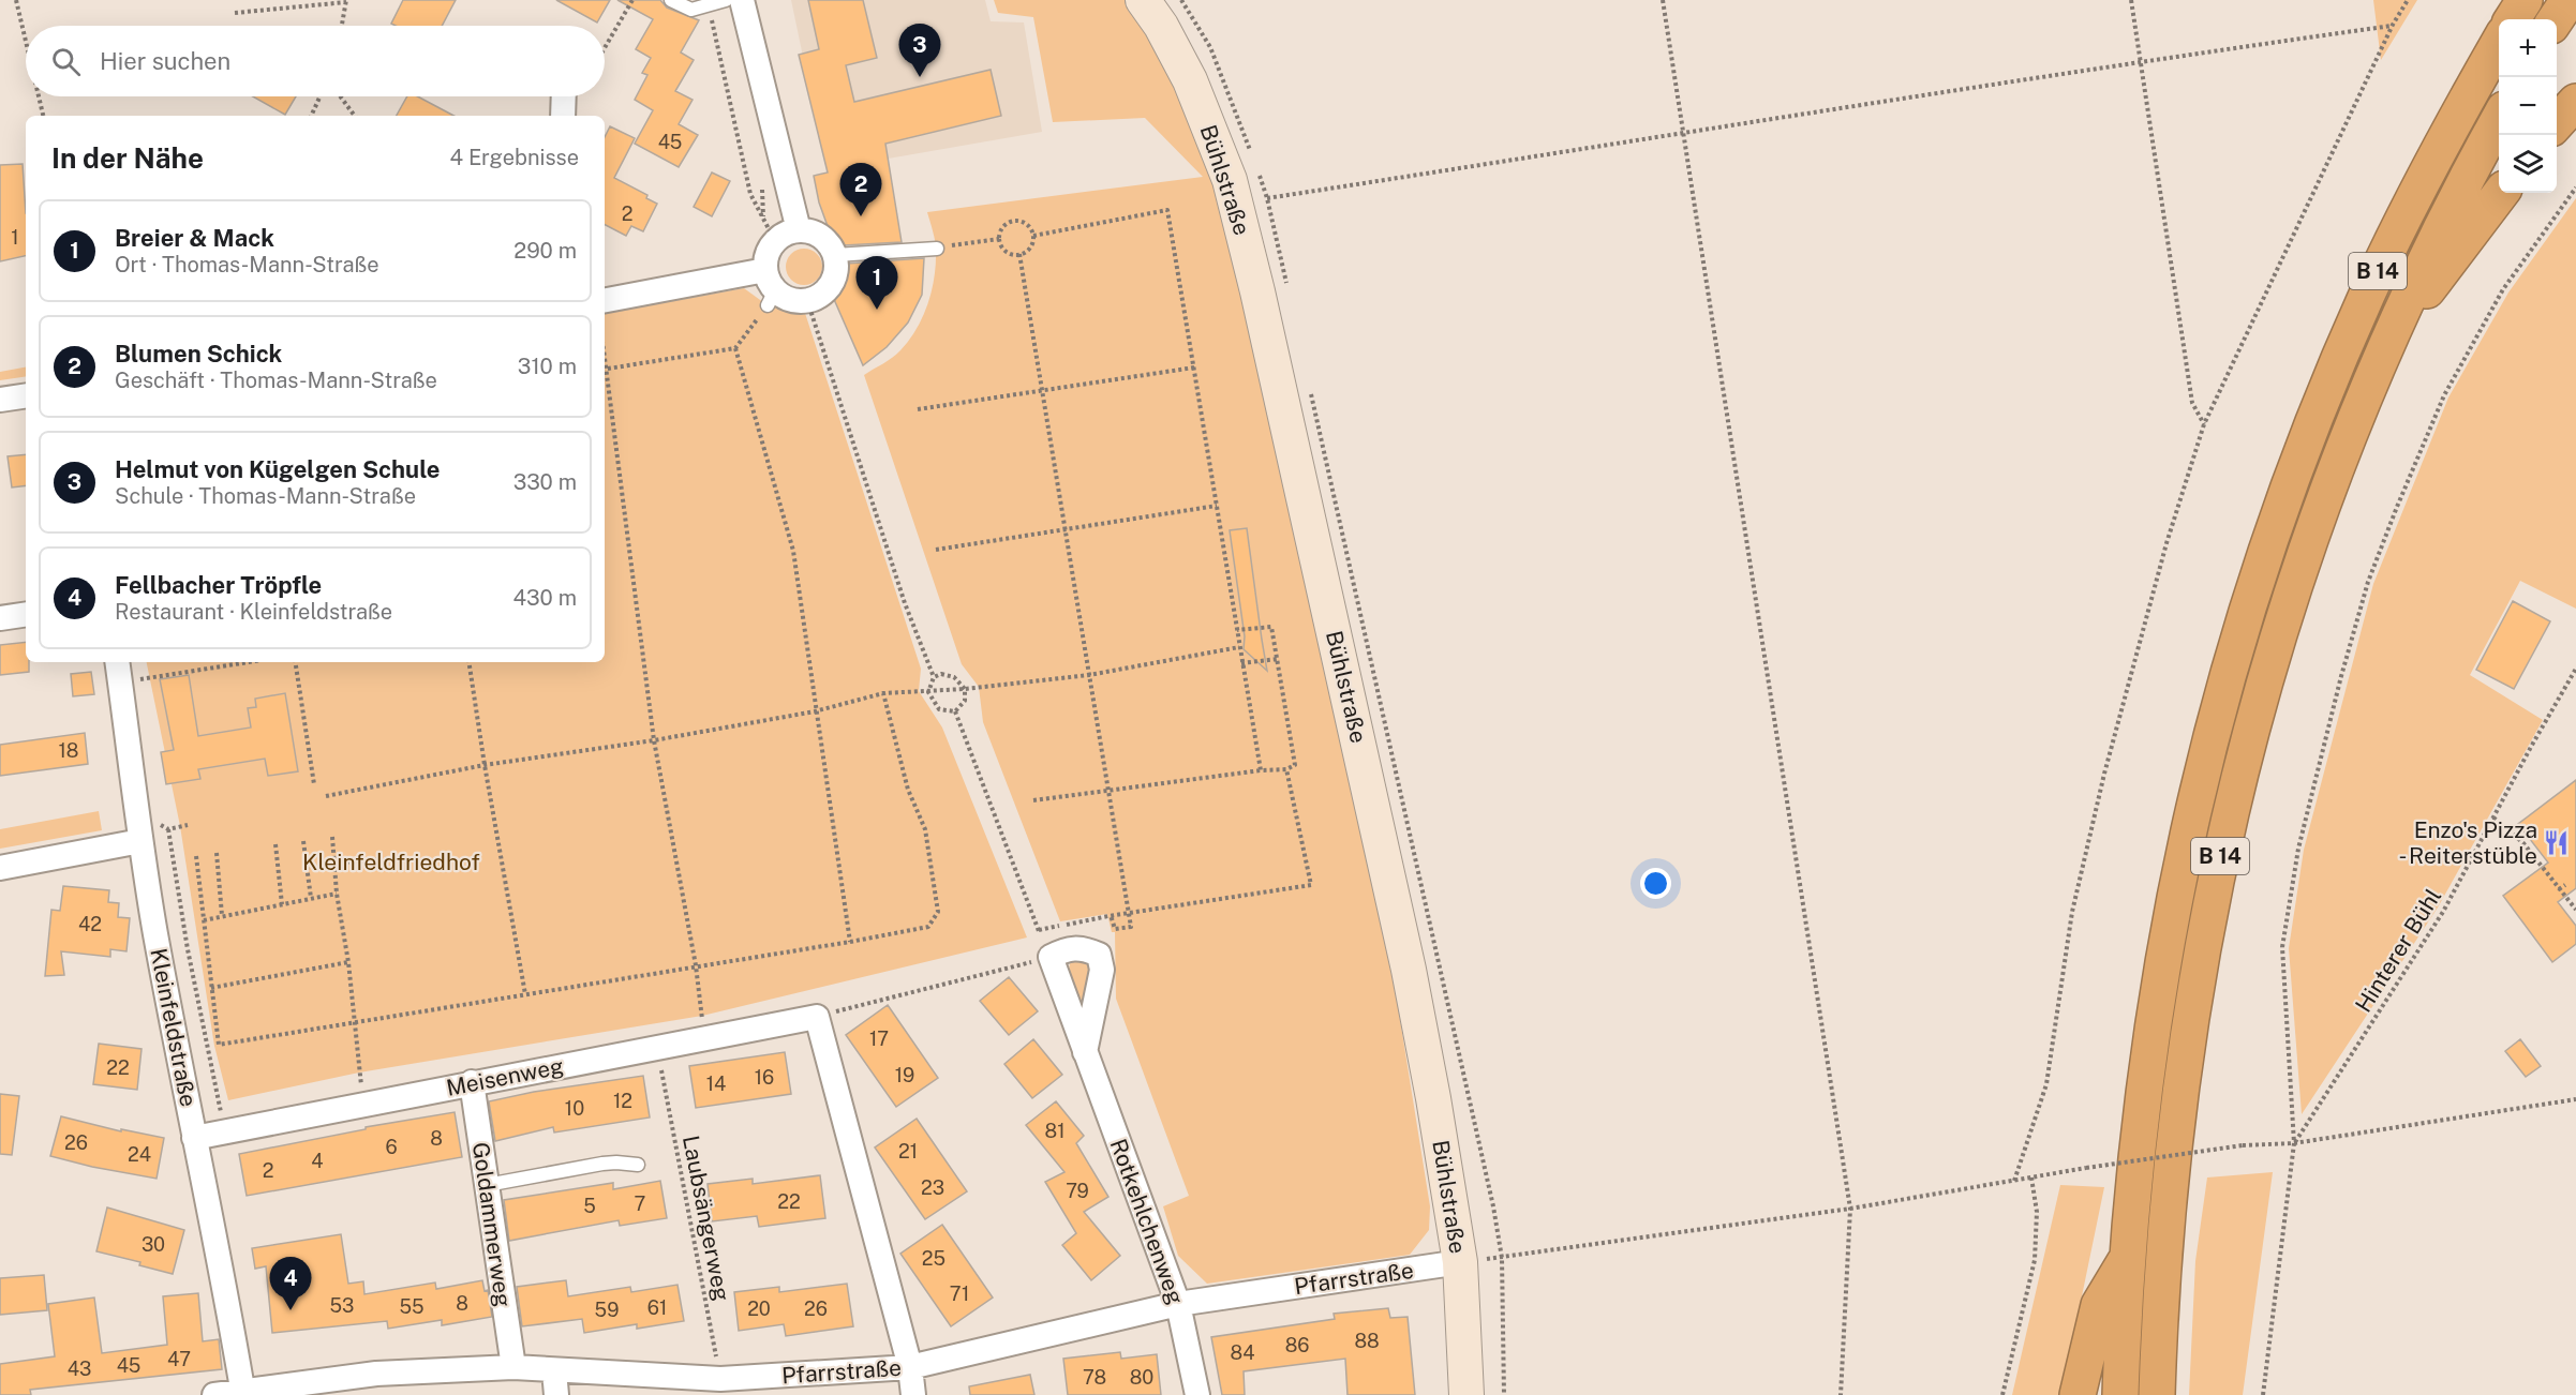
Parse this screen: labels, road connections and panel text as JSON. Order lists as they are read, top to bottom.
{
  "streets": {
    "highway": ["B 14"],
    "main road": ["Bühlstraße"],
    "street": [
      "Kleinfeldstraße",
      "Meisenweg",
      "Rotkehlchenweg",
      "Goldammerweg",
      "Pfarrstraße"
    ],
    "path": ["Hinterer Bühl", "Laubsängerweg"]
  },
  "crossings": [
    ["Bühlstraße", "Pfarrstraße"],
    ["Kleinfeldstraße", "Meisenweg"],
    ["Kleinfeldstraße", "Pfarrstraße"],
    ["Meisenweg", "Laubsängerweg"],
    ["Meisenweg", "Goldammerweg"],
    ["Laubsängerweg", "Pfarrstraße"],
    ["Rotkehlchenweg", "Pfarrstraße"],
    ["Goldammerweg", "Pfarrstraße"]
  ],
  "parks": ["Kleinfeldfriedhof"],
  "places": {
    "restaurant": ["Enzo's Pizza - Reiterstüble"]
  },
  "house_numbers": [
    "45",
    "2",
    "1",
    "18",
    "42",
    "17",
    "22",
    "19",
    "16",
    "14",
    "12",
    "10",
    "81",
    "8",
    "26",
    "6",
    "21",
    "24",
    "4",
    "2",
    "23",
    "79",
    "22",
    "7",
    "5",
    "30",
    "25",
    "71",
    "8",
    "53",
    "55",
    "61",
    "20",
    "26",
    "59",
    "88",
    "86",
    "84",
    "47",
    "45",
    "43",
    "78",
    "80"
  ],
  "page": {
    "map_buttons": ["+", "−"],
    "pins": [
      "3",
      "2",
      "1",
      "4"
    ],
    "search": "Hier suchen",
    "heading": ["In der Nähe", "4 Ergebnisse"],
    "list": [
      {
        "mark": "1",
        "name": "Breier & Mack",
        "note": "Ort · Thomas-Mann-Straße",
        "value": "290 m"
      },
      {
        "mark": "2",
        "name": "Blumen Schick",
        "note": "Geschäft · Thomas-Mann-Straße",
        "value": "310 m"
      },
      {
        "mark": "3",
        "name": "Helmut von Kügelgen Schule",
        "note": "Schule · Thomas-Mann-Straße",
        "value": "330 m"
      },
      {
        "mark": "4",
        "name": "Fellbacher Tröpfle",
        "note": "Restaurant · Kleinfeldstraße",
        "value": "430 m"
      }
    ]
  }
}
